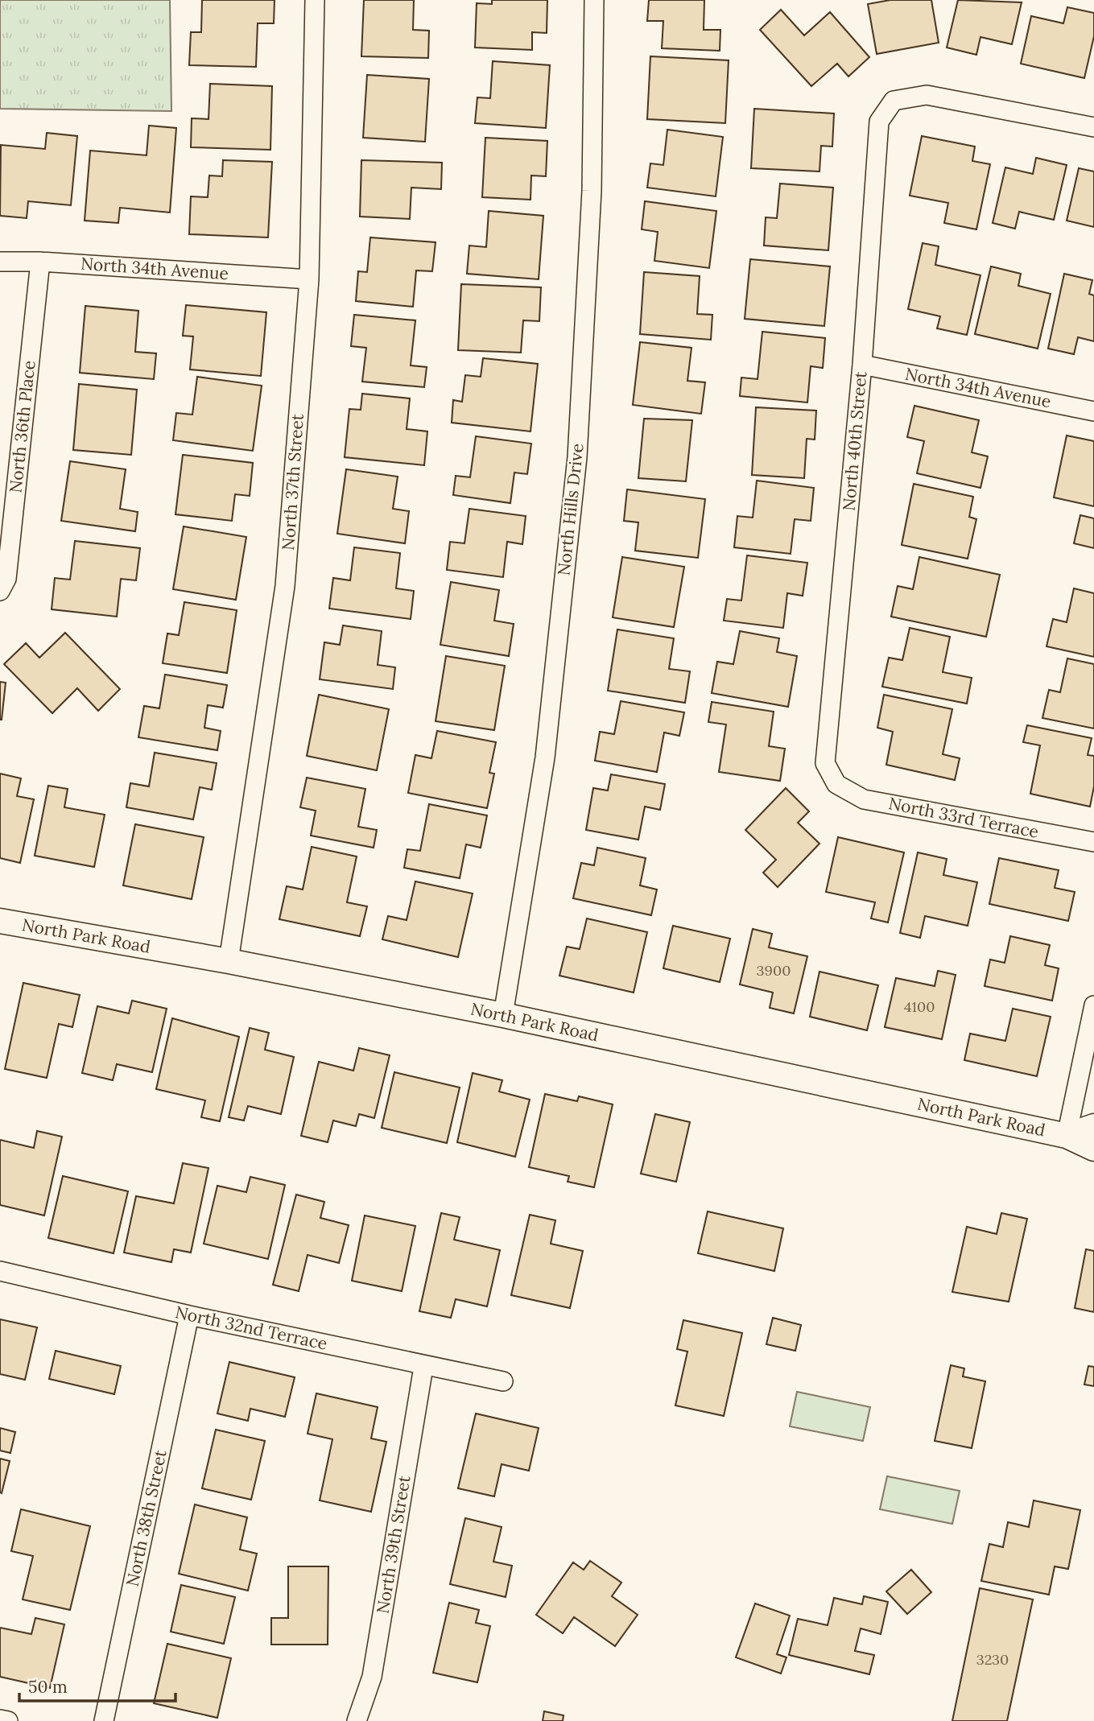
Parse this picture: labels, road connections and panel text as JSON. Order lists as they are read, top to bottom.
{
  "streets": {
    "street": [
      "North 34th Avenue",
      "North 36th Place",
      "North 40th Street",
      "North 37th Street",
      "North Hills Drive",
      "North 33rd Terrace",
      "North Park Road",
      "North 32nd Terrace",
      "North 38th Street",
      "North 39th Street"
    ]
  },
  "crossings": [
    ["North 34th Avenue", "North 36th Place"],
    ["North 34th Avenue", "North 40th Street"],
    ["North 34th Avenue", "North 37th Street"],
    ["North 40th Street", "North 33rd Terrace"],
    ["North 37th Street", "North Park Road"],
    ["North Hills Drive", "North Park Road"],
    ["North 32nd Terrace", "North 38th Street"],
    ["North 32nd Terrace", "North 39th Street"]
  ],
  "house_numbers": ["3900", "4100", "3230"],
  "scale_bar": "50 m"
}
